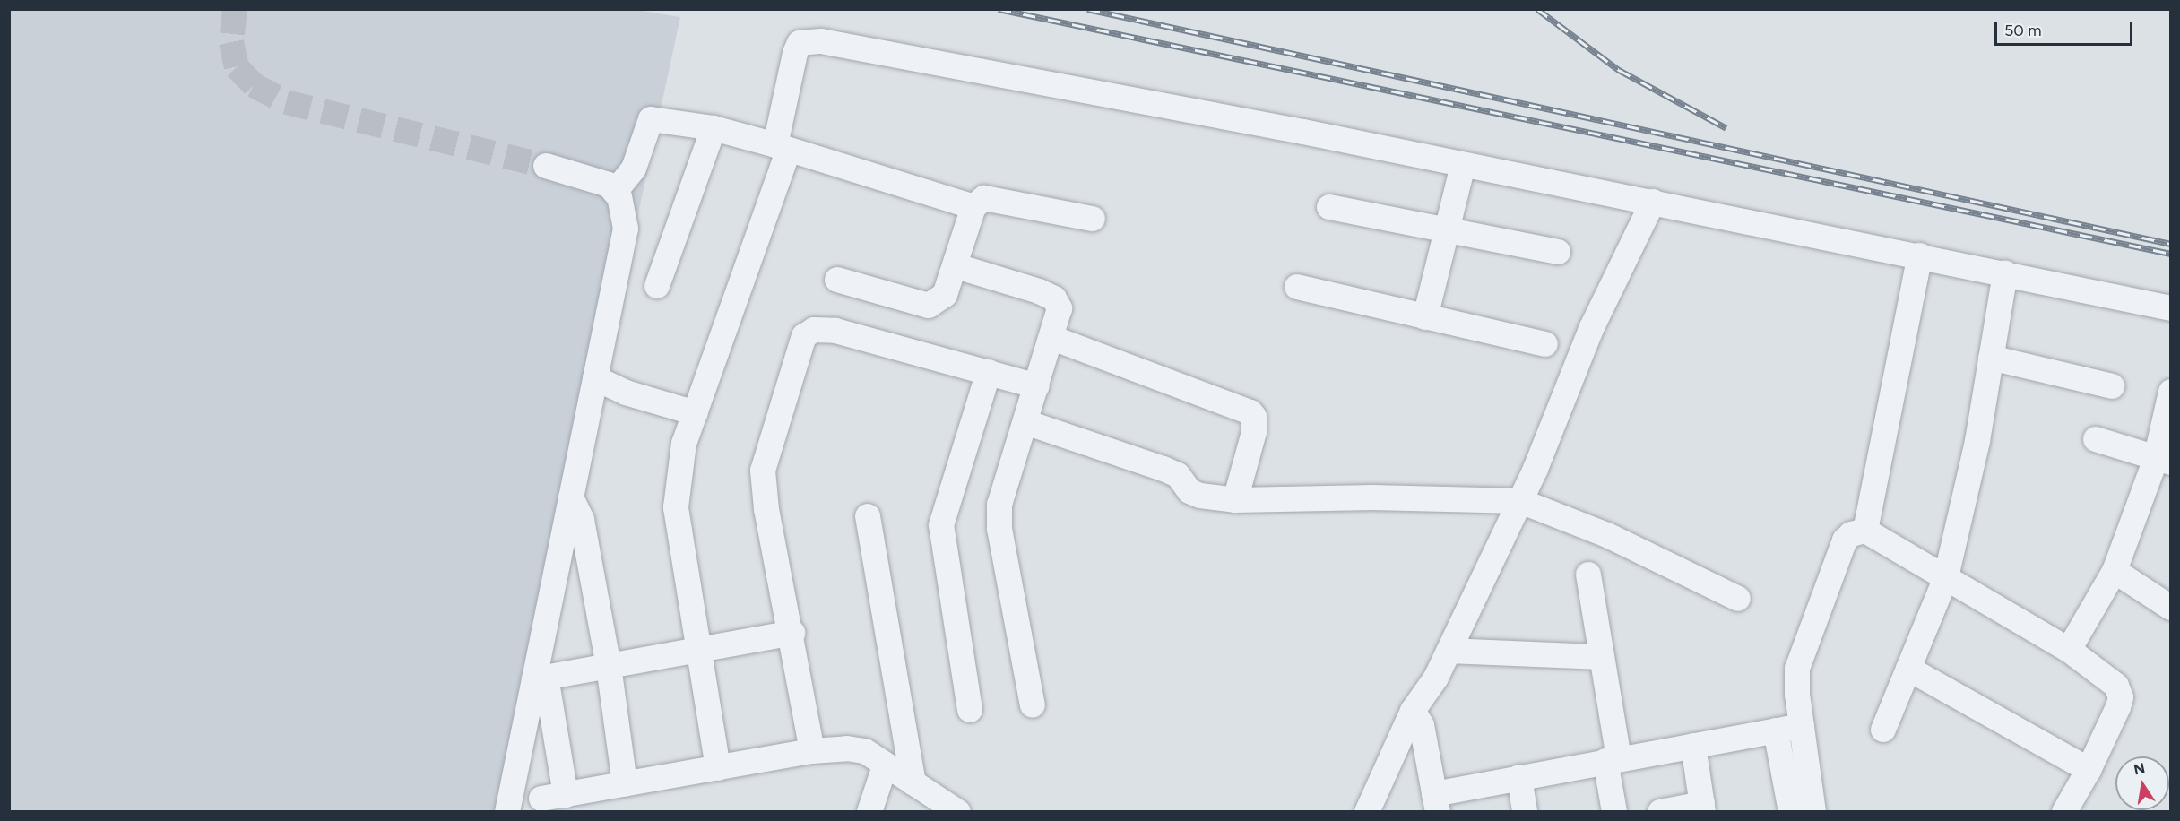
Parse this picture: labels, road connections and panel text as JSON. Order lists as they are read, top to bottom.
{
  "scale_bar": "50 m",
  "north": "top"
}
